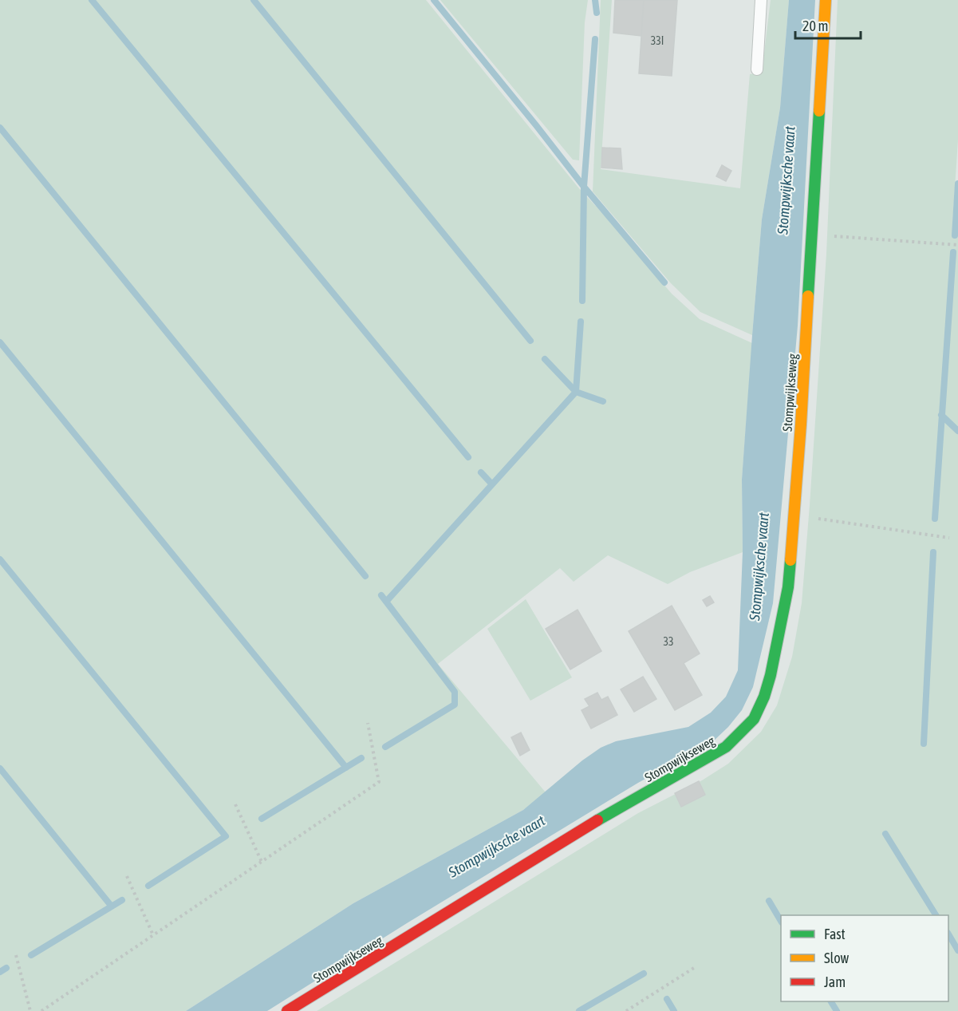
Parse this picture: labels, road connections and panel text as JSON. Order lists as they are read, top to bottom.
{
  "streets": {
    "street": ["Stompwijkseweg"]
  },
  "water": ["Stompwijksche vaart"],
  "house_numbers": ["33I", "33"],
  "legend": ["Fast", "Slow", "Jam"],
  "scale_bar": "20 m"
}
